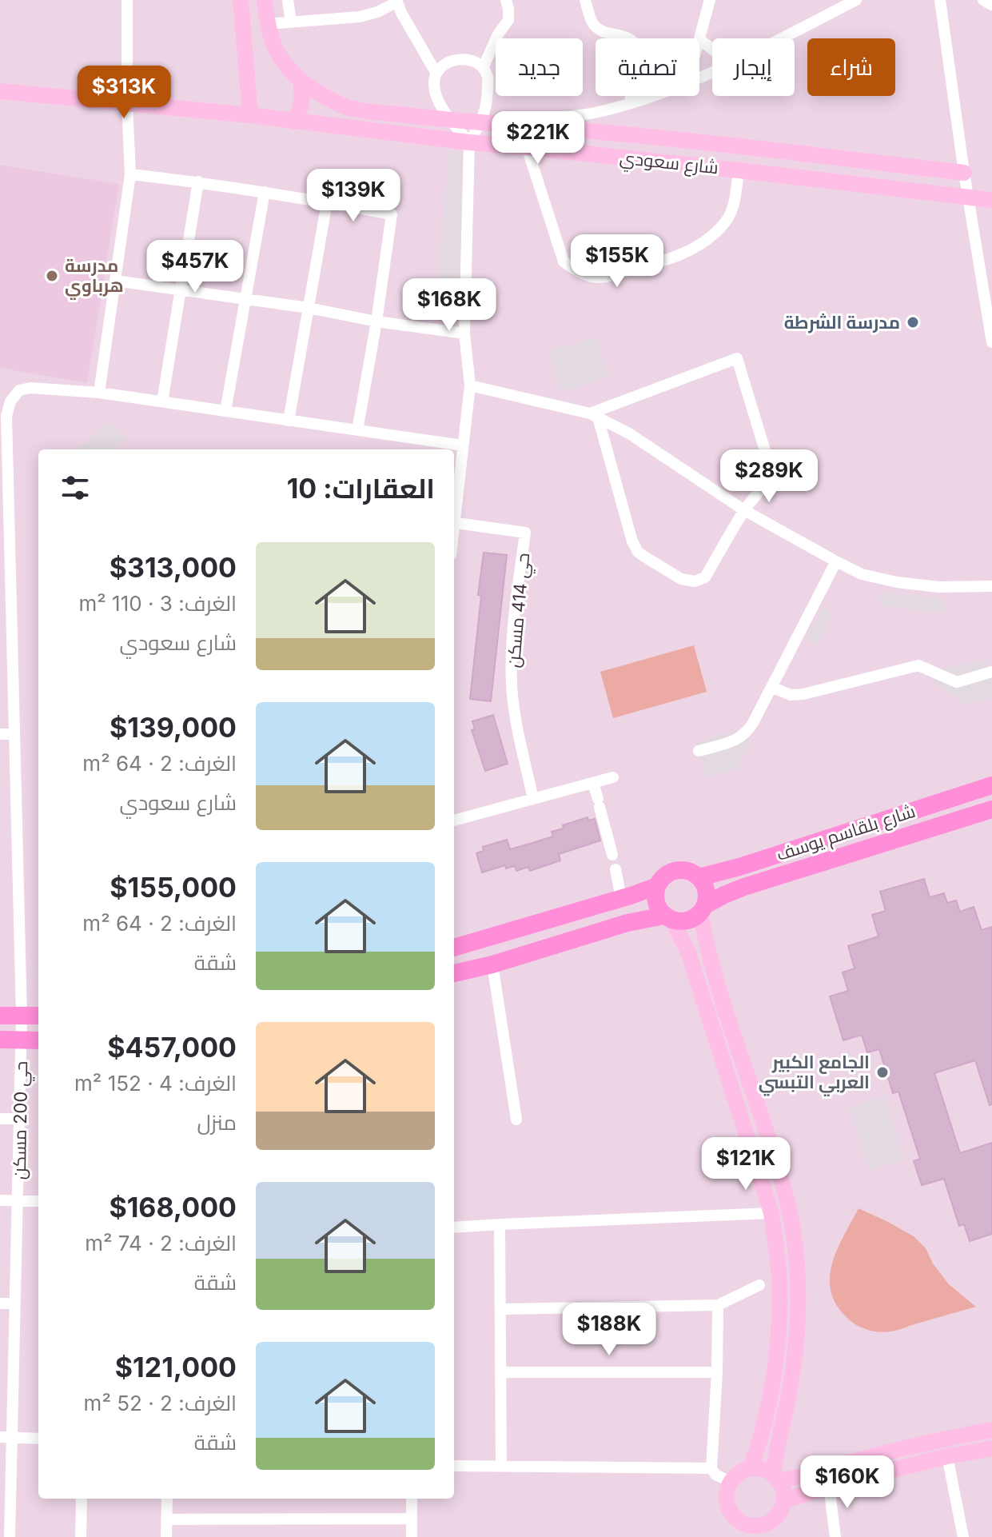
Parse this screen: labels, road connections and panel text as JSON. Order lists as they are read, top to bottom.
{
  "streets": {
    "main road": ["شارع سعودي", "شارع بلقاسم يوسف"],
    "street": ["حي 414 مسكن", "حي 200 مسكن"]
  },
  "places": ["مدرسة هرباوي", "مدرسة الشرطة", "الجامع الكبير العربي التبسي"],
  "page": {
    "chip": [
      "شراء",
      "إيجار",
      "تصفية",
      "جديد"
    ],
    "price": [
      "$313K",
      "$221K",
      "$139K",
      "$155K",
      "$457K",
      "$168K",
      "$289K",
      "$121K",
      "$188K",
      "$160K"
    ],
    "heading": "العقارات: 10",
    "list": [
      {
        "name": "$313,000",
        "note": "الغرف: 3 · 110 m² · شارع سعودي"
      },
      {
        "name": "$139,000",
        "note": "الغرف: 2 · 64 m² · شارع سعودي"
      },
      {
        "name": "$155,000",
        "note": "الغرف: 2 · 64 m² · شقة"
      },
      {
        "name": "$457,000",
        "note": "الغرف: 4 · 152 m² · منزل"
      },
      {
        "name": "$168,000",
        "note": "الغرف: 2 · 74 m² · شقة"
      },
      {
        "name": "$121,000",
        "note": "الغرف: 2 · 52 m² · شقة"
      }
    ]
  }
}
